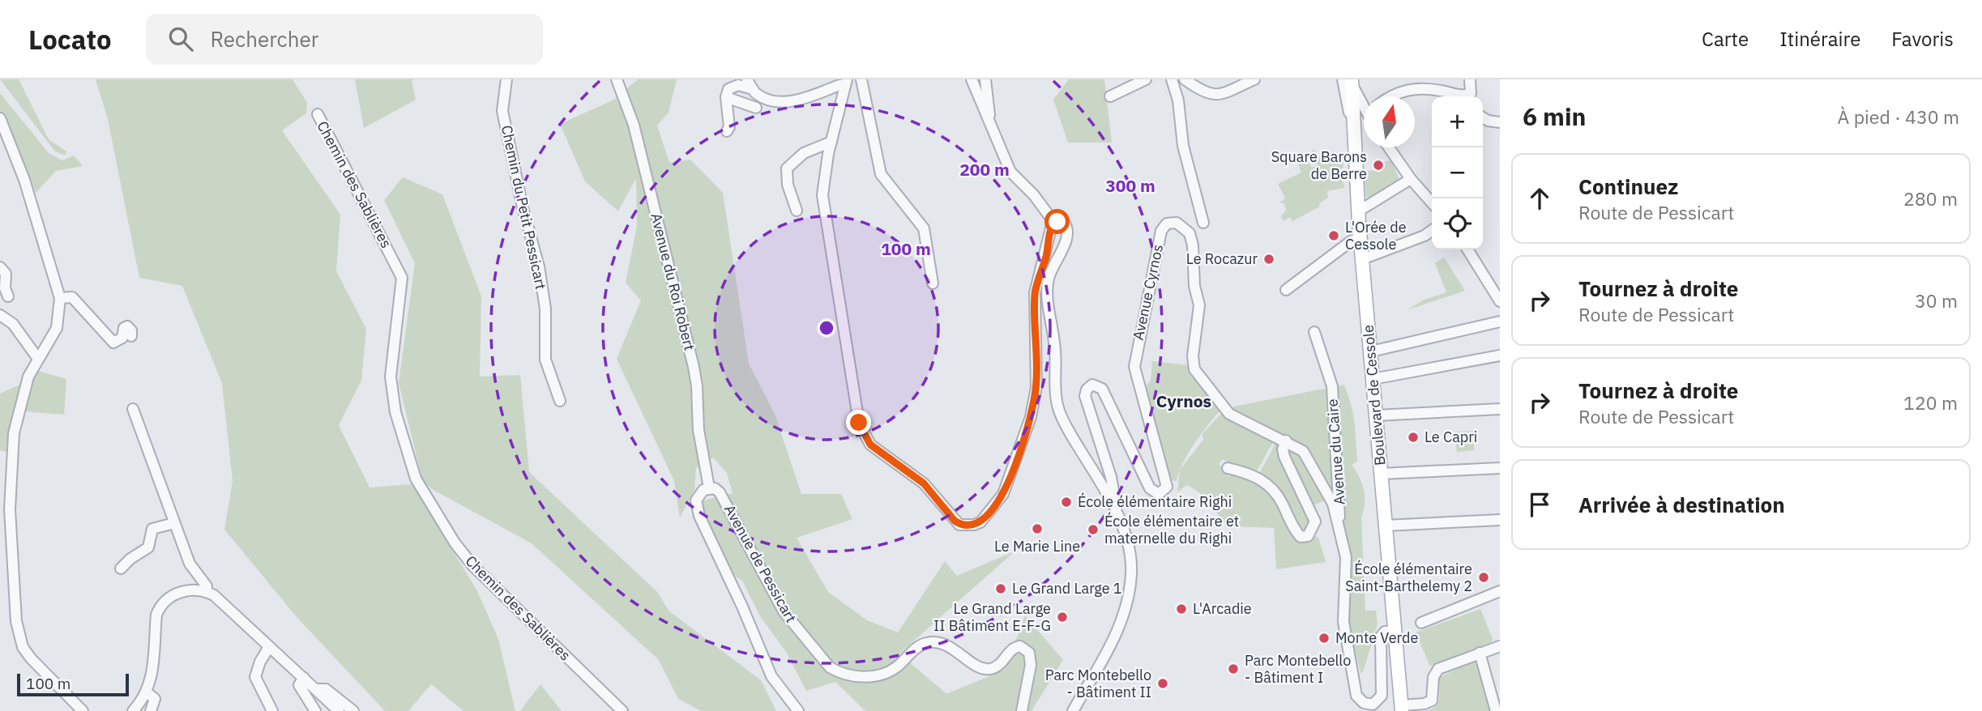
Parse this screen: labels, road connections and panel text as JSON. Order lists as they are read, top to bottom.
{
  "streets": {
    "main road": ["Boulevard de Cessole"],
    "street": [
      "Chemin des Sablières",
      "Chemin du Petit Pessicart",
      "Avenue du Roi Robert",
      "Avenue Cyrnos",
      "Avenue du Caire",
      "Avenue de Pessicart"
    ]
  },
  "crossings": [
    ["Avenue du Roi Robert", "Avenue de Pessicart"],
    ["Avenue Cyrnos", "Boulevard de Cessole"],
    ["Avenue Cyrnos", "Avenue du Caire"]
  ],
  "districts": ["Cyrnos"],
  "places": [
    "Square Barons de Berre",
    "L'Orée de Cessole",
    "Le Rocazur",
    "Le Capri",
    "École élémentaire Righi",
    "Le Marie Line",
    "École élémentaire et maternelle du Righi",
    "École élémentaire Saint-Barthelemy 2",
    "Le Grand Large 1",
    "L'Arcadie",
    "Le Grand Large II Bâtiment E-F-G",
    "Monte Verde",
    "Parc Montebello - Bâtiment I",
    "Parc Montebello - Bâtiment II"
  ],
  "scale_bar": "100 m",
  "north": "top",
  "page": {
    "header": "Locato",
    "search": "Rechercher",
    "nav": ["Carte", "Itinéraire", "Favoris"],
    "heading": ["6 min", "À pied · 430 m"],
    "map_buttons": ["+", "−"],
    "list": [
      ["Continuez", "Route de Pessicart", "280 m"],
      ["Tournez à droite", "Route de Pessicart", "30 m"],
      ["Tournez à droite", "Route de Pessicart", "120 m"],
      "Arrivée à destination"
    ],
    "scale": "100 m"
  },
  "rings": ["200 m", "300 m", "100 m"]
}
